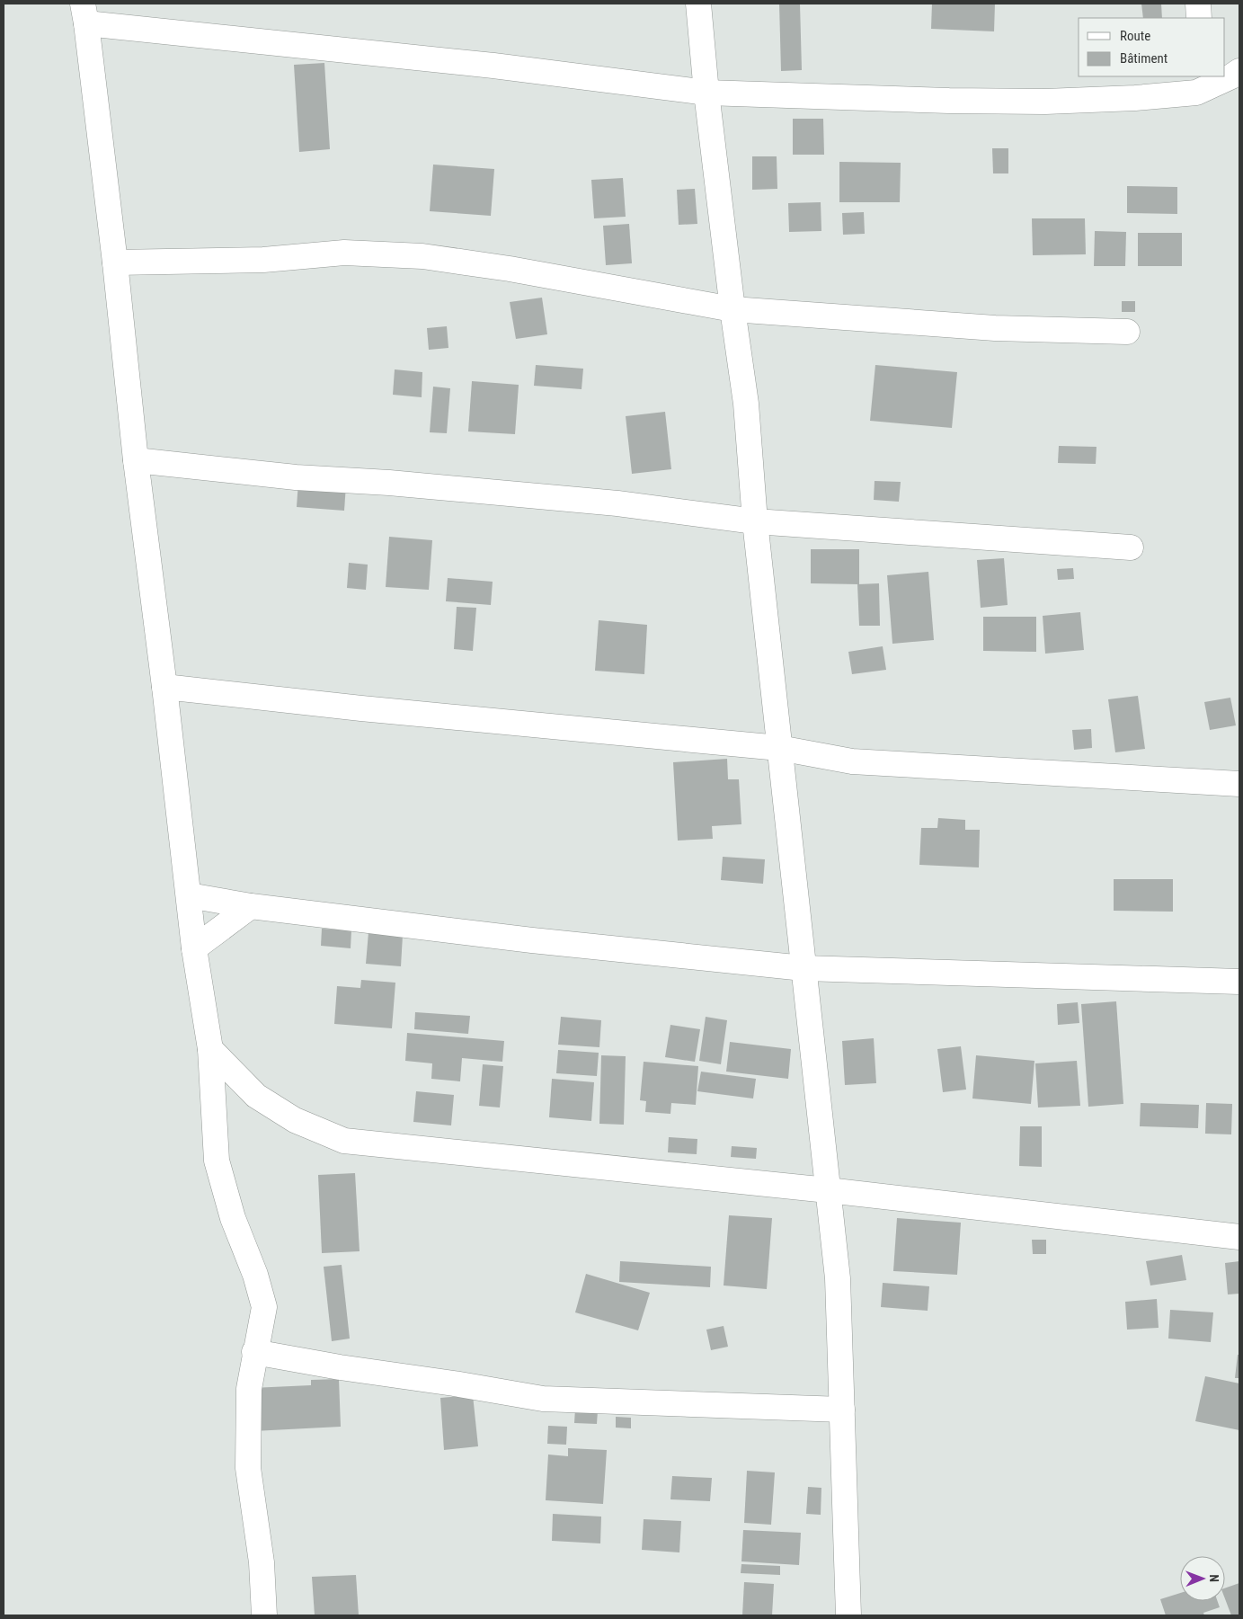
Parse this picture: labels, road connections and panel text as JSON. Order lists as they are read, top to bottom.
{
  "legend": ["Route", "Bâtiment"],
  "north": "right"
}
